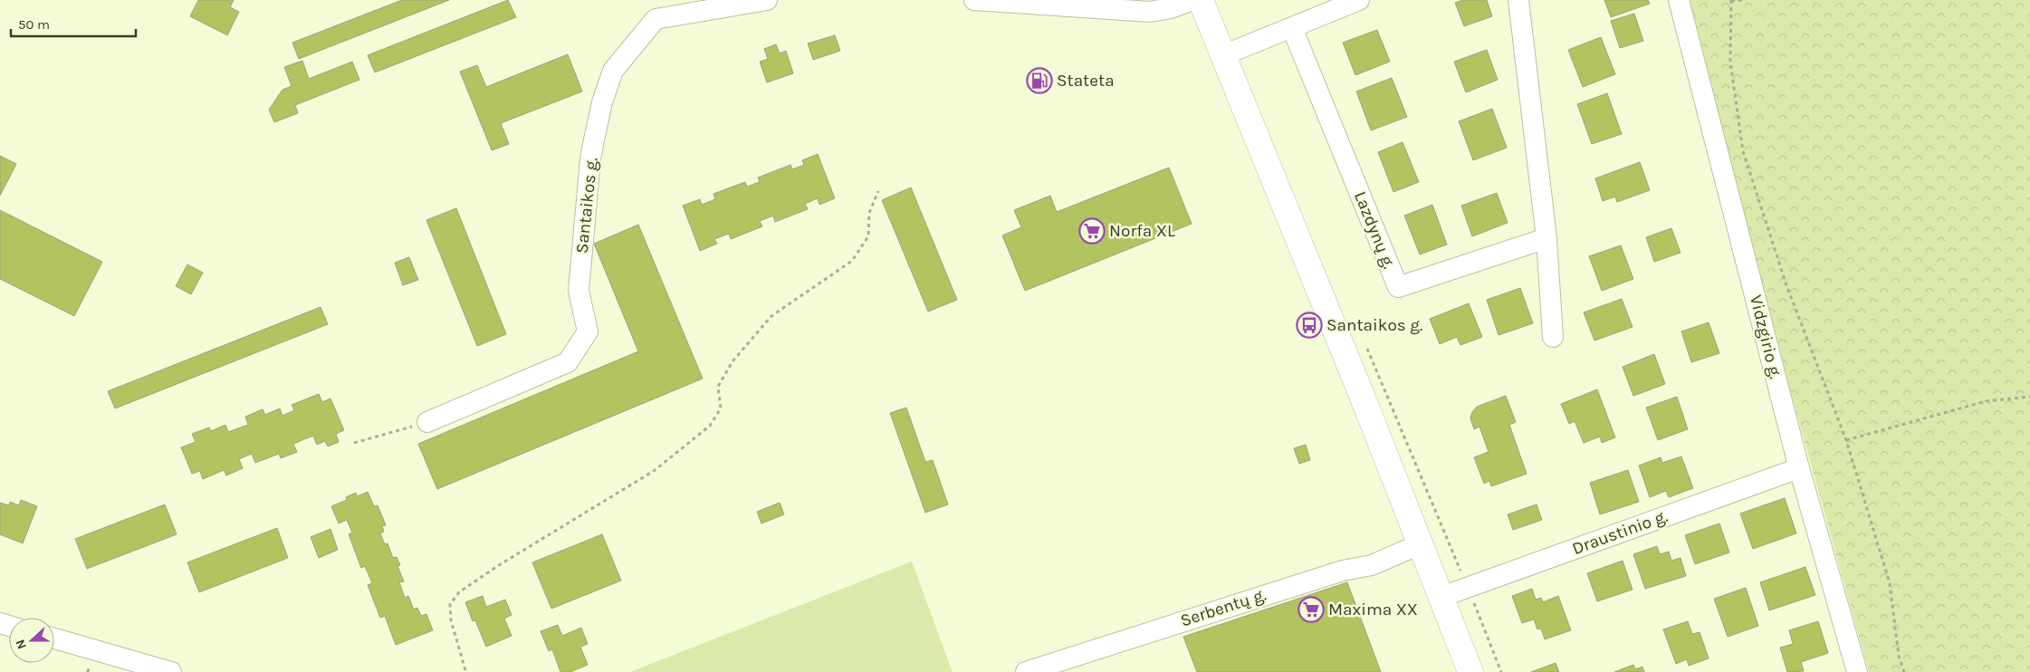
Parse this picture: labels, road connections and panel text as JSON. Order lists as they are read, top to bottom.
{
  "streets": {
    "street": [
      "Santaikos g.",
      "Lazdynų g.",
      "Vidzgirio g.",
      "Draustinio g.",
      "Serbentų g."
    ]
  },
  "crossings": [
    ["Vidzgirio g.", "Draustinio g."]
  ],
  "places": {
    "fuel station": ["Stateta"],
    "supermarket": ["Norfa XL", "Maxima XX"],
    "bus stop": ["Santaikos g."]
  },
  "scale_bar": "50 m",
  "north": "left"
}
